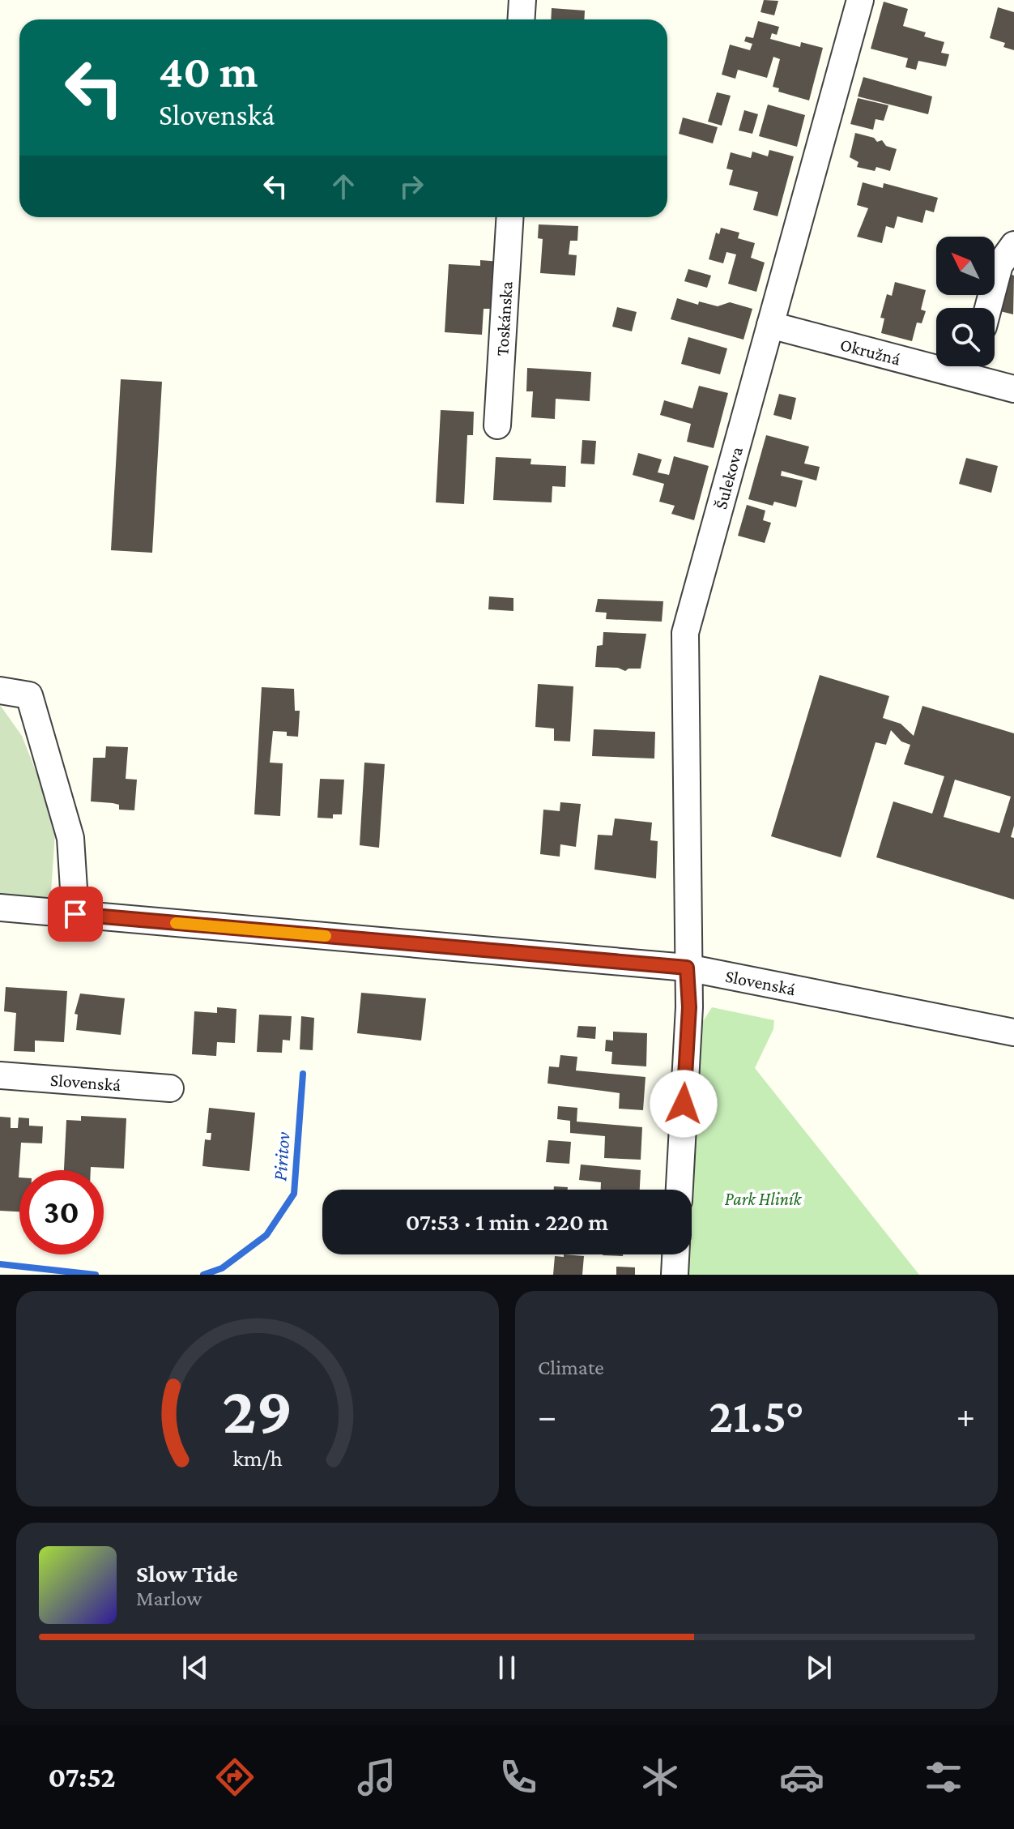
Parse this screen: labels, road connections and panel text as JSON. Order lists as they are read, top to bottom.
{
  "streets": {
    "street": [
      "Toskánska",
      "Okružná",
      "Šulekova",
      "Slovenská"
    ]
  },
  "crossings": [
    ["Okružná", "Šulekova"],
    ["Šulekova", "Slovenská"]
  ],
  "water": ["Piritov"],
  "parks": ["Park Hliník"],
  "north": "top left",
  "page": {
    "turn": ["40 m", "Slovenská"],
    "limit": "30",
    "trip": "07:53 · 1 min · 220 m",
    "tile": "Climate",
    "heat": ["−", "21.5°", "+"],
    "song": ["Slow Tide", "Marlow"],
    "tabs": "07:52",
    "gauge": ["29", "km/h"]
  }
}
